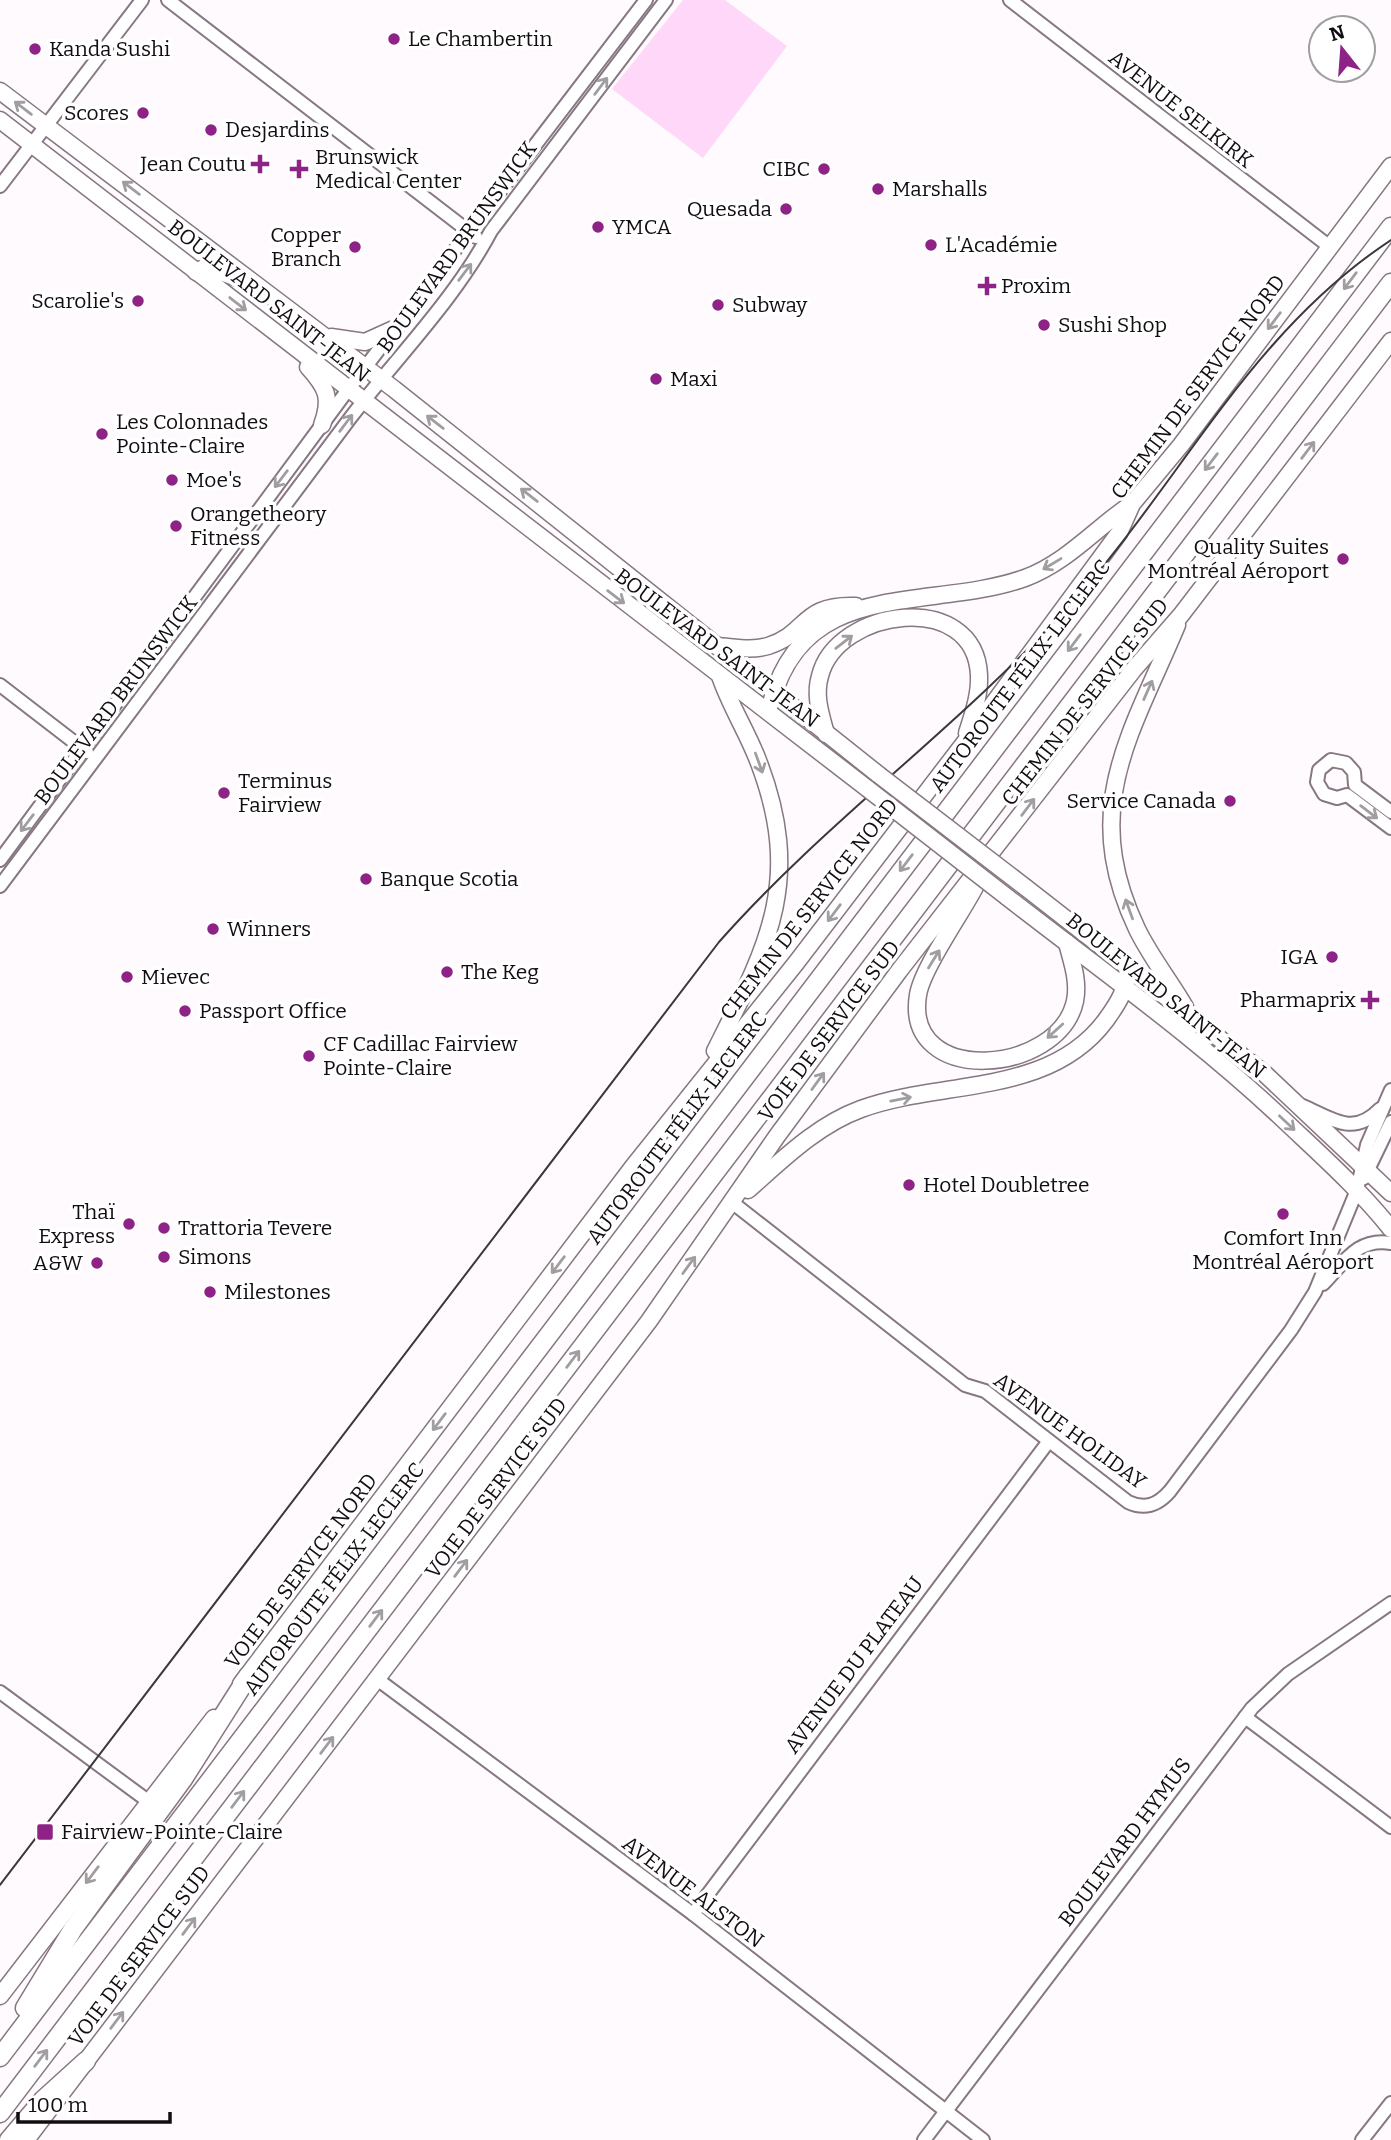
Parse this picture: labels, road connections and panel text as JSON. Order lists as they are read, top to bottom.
{
  "streets": {
    "highway": ["AUTOROUTE FÉLIX-LECLERC"],
    "main road": [
      "BOULEVARD SAINT-JEAN",
      "CHEMIN DE SERVICE NORD",
      "CHEMIN DE SERVICE SUD",
      "VOIE DE SERVICE SUD",
      "VOIE DE SERVICE NORD"
    ],
    "street": [
      "AVENUE SELKIRK",
      "BOULEVARD BRUNSWICK",
      "AVENUE HOLIDAY",
      "AVENUE DU PLATEAU",
      "BOULEVARD HYMUS",
      "AVENUE ALSTON"
    ]
  },
  "crossings": [
    ["AVENUE SELKIRK", "CHEMIN DE SERVICE NORD"],
    ["BOULEVARD BRUNSWICK", "BOULEVARD SAINT-JEAN"],
    ["BOULEVARD SAINT-JEAN", "AVENUE HOLIDAY"],
    ["CHEMIN DE SERVICE NORD", "VOIE DE SERVICE NORD"],
    ["CHEMIN DE SERVICE SUD", "VOIE DE SERVICE SUD"],
    ["VOIE DE SERVICE SUD", "AVENUE HOLIDAY"],
    ["VOIE DE SERVICE SUD", "AVENUE ALSTON"],
    ["AVENUE HOLIDAY", "AVENUE DU PLATEAU"],
    ["AVENUE DU PLATEAU", "AVENUE ALSTON"],
    ["BOULEVARD HYMUS", "AVENUE ALSTON"]
  ],
  "one_way": [
    "CHEMIN DE SERVICE NORD",
    "CHEMIN DE SERVICE SUD",
    "VOIE DE SERVICE SUD",
    "VOIE DE SERVICE NORD"
  ],
  "places": {
    "other": [
      "Le Chambertin",
      "Kanda Sushi",
      "Scores",
      "Desjardins",
      "CIBC",
      "Marshalls",
      "Quesada",
      "YMCA",
      "L'Académie",
      "Copper Branch",
      "Scarolie's",
      "Subway",
      "Sushi Shop",
      "Maxi",
      "Les Colonnades Pointe-Claire",
      "Moe's",
      "Orangetheory Fitness",
      "Quality Suites Montréal Aéroport",
      "Terminus Fairview",
      "Service Canada",
      "Banque Scotia",
      "Winners",
      "IGA",
      "The Keg",
      "Mievec",
      "Passport Office",
      "CF Cadillac Fairview Pointe-Claire",
      "Hotel Doubletree",
      "Comfort Inn Montréal Aéroport",
      "Thaï Express",
      "Trattoria Tevere",
      "Simons",
      "A&W",
      "Milestones"
    ],
    "health": [
      "Jean Coutu",
      "Brunswick Medical Center",
      "Proxim",
      "Pharmaprix"
    ],
    "transit": ["Fairview-Pointe-Claire"]
  },
  "scale_bar": "100 m",
  "north": "top"
}
